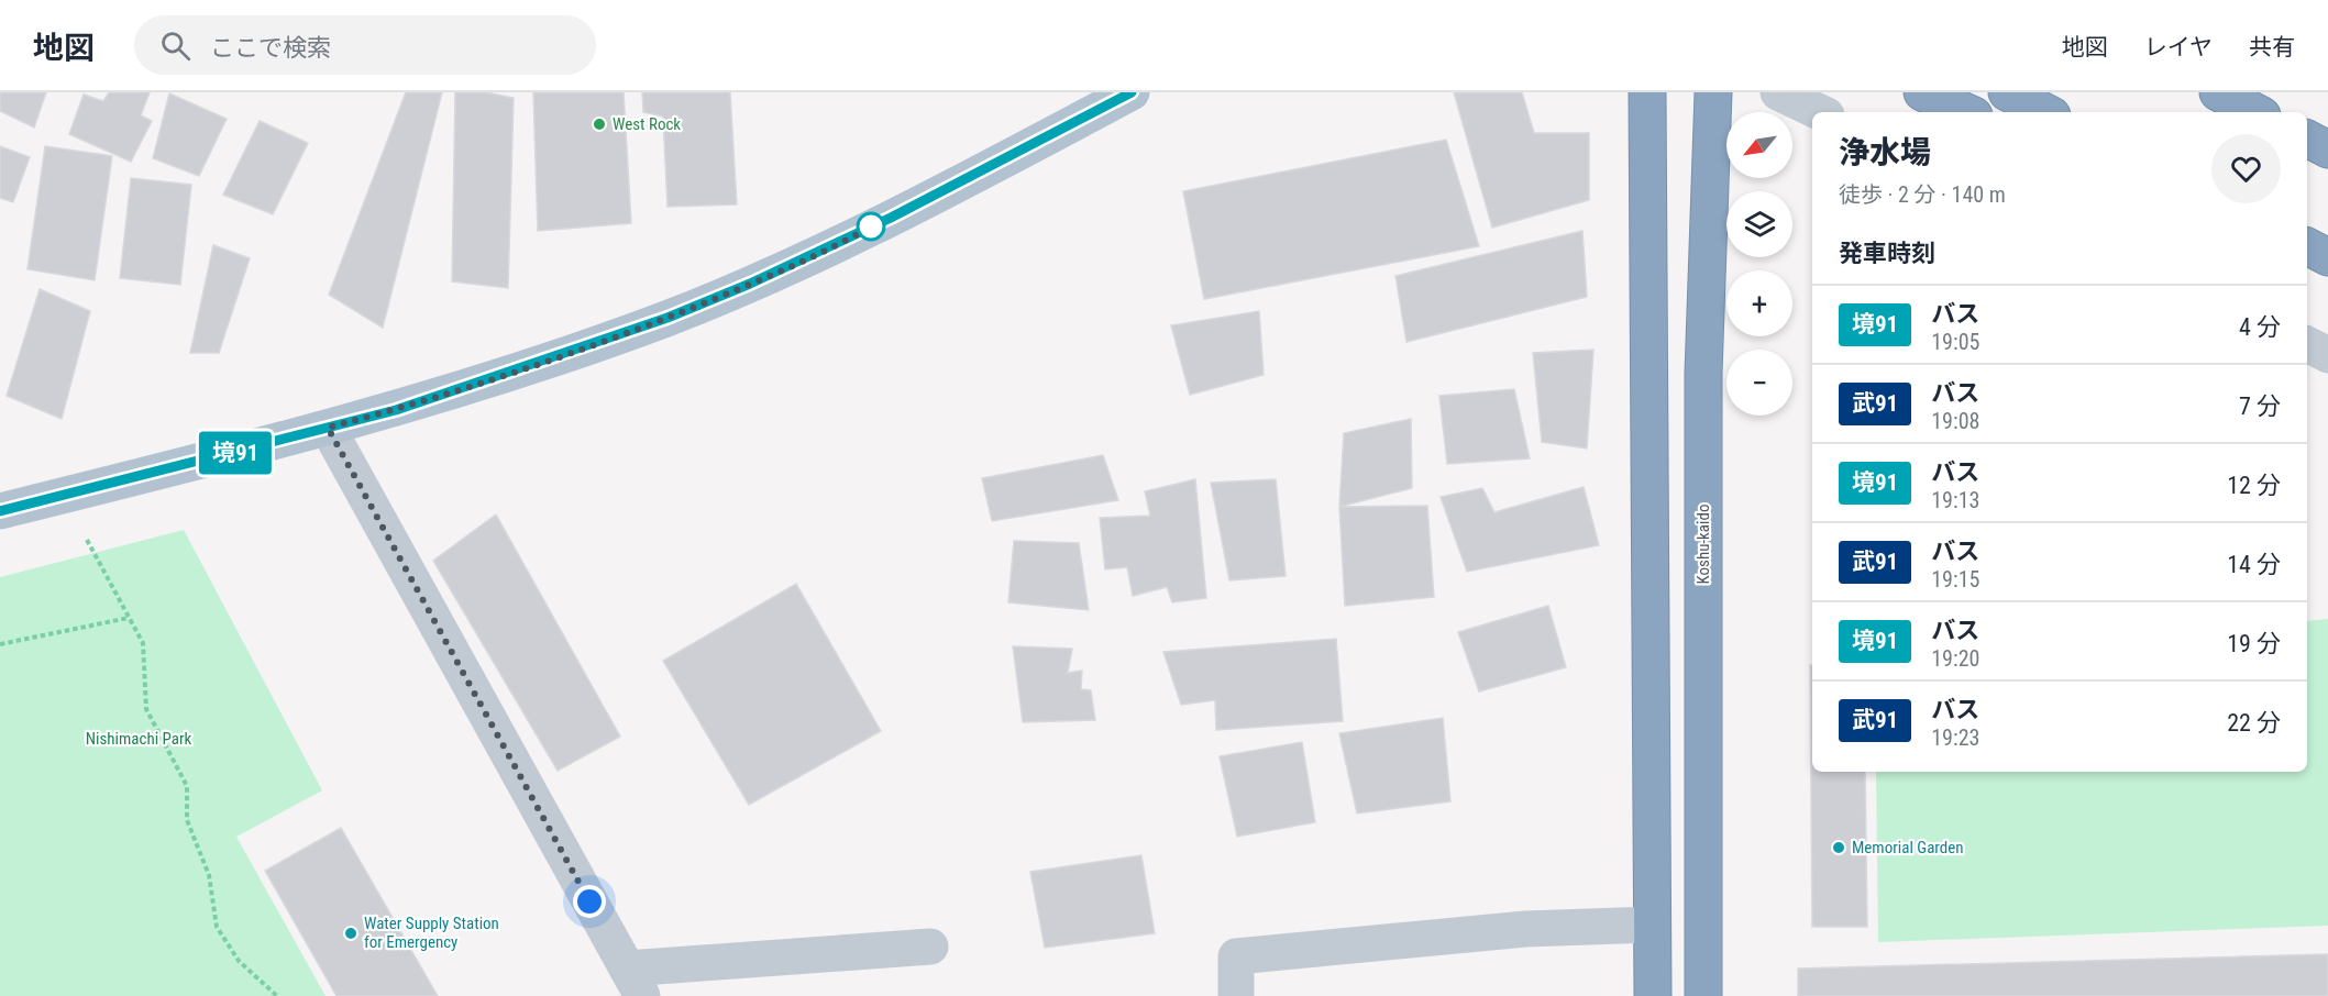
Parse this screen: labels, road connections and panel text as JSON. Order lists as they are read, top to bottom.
{
  "streets": {
    "highway": ["Koshu-kaido"]
  },
  "parks": ["Nishimachi Park"],
  "places": ["West Rock", "Memorial Garden", "Water Supply Station for Emergency"],
  "lines": ["bus line 境91"],
  "north": "bottom left",
  "page": {
    "header": "地図",
    "search": "ここで検索",
    "nav": ["地図", "レイヤ", "共有"],
    "on_map": "境91",
    "map_buttons": ["+", "−"],
    "heading": [
      ["浄水場", "徒歩 · 2 分 · 140 m"],
      "発車時刻"
    ],
    "list": [
      {
        "mark": "境91",
        "name": "バス",
        "note": "19:05",
        "value": "4 分"
      },
      {
        "mark": "武91",
        "name": "バス",
        "note": "19:08",
        "value": "7 分"
      },
      {
        "mark": "境91",
        "name": "バス",
        "note": "19:13",
        "value": "12 分"
      },
      {
        "mark": "武91",
        "name": "バス",
        "note": "19:15",
        "value": "14 分"
      },
      {
        "mark": "境91",
        "name": "バス",
        "note": "19:20",
        "value": "19 分"
      },
      {
        "mark": "武91",
        "name": "バス",
        "note": "19:23",
        "value": "22 分"
      }
    ]
  }
}
